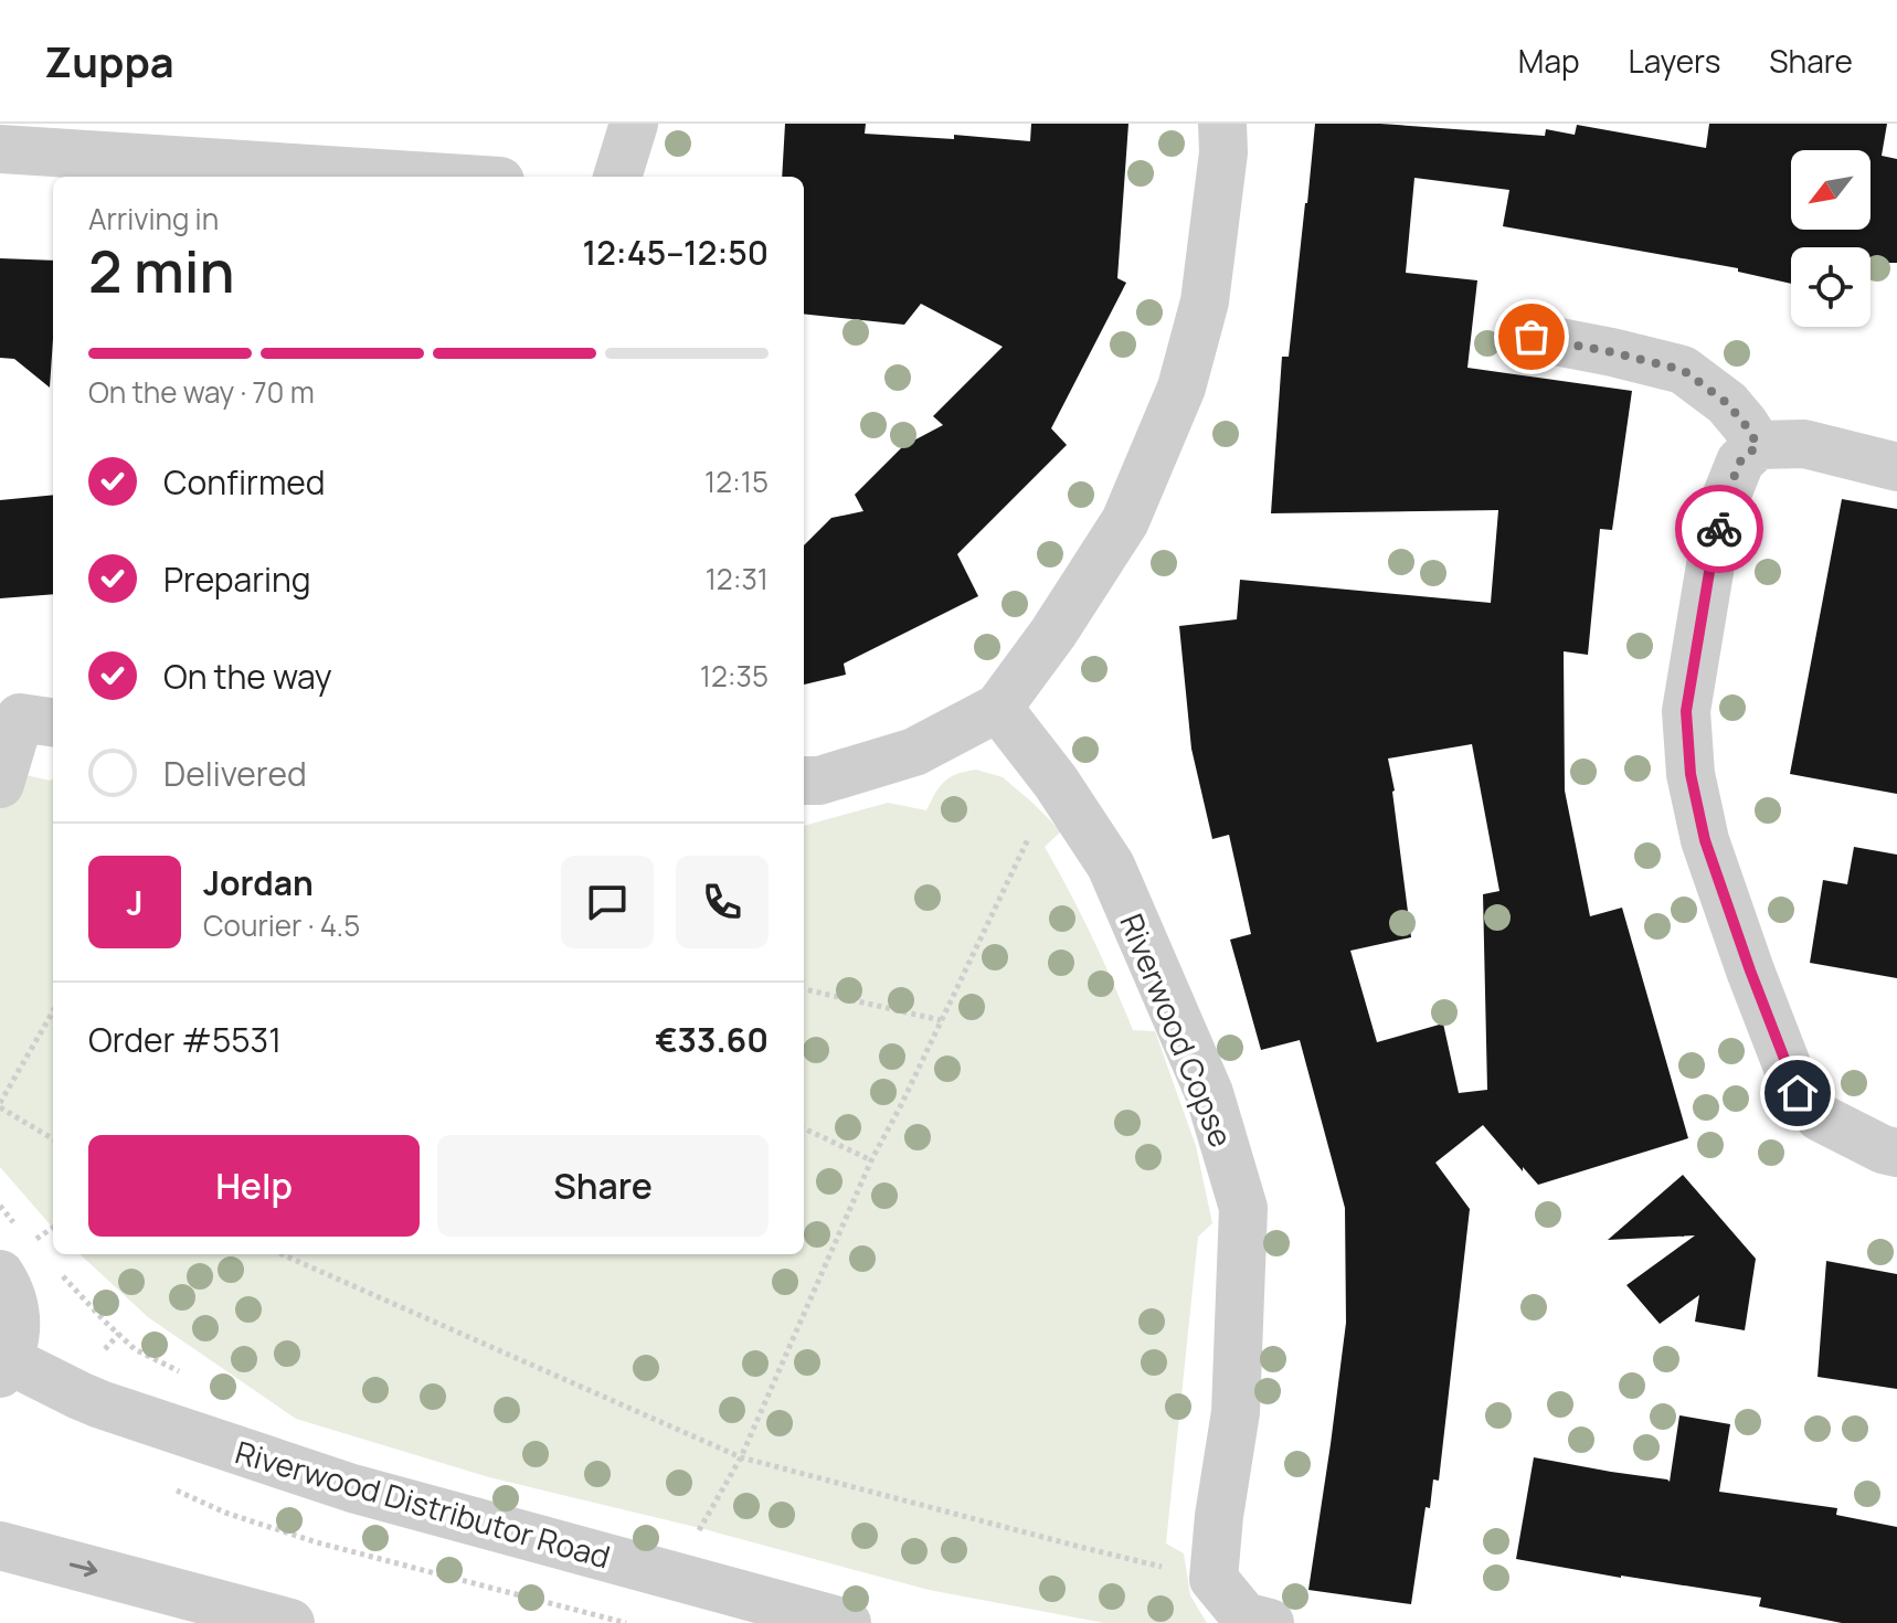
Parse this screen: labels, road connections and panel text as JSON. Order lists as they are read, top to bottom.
{
  "streets": {
    "street": ["Riverwood Copse", "Riverwood Distributor Road"]
  },
  "north": "bottom left",
  "page": {
    "header": "Zuppa",
    "nav": ["Map", "Layers", "Share"],
    "heading": ["2 min", "Arriving in", "12:45–12:50"],
    "panel": [
      "Jordan",
      "Courier · 4.5",
      "Order #5531",
      "€33.60"
    ],
    "bar": "On the way · 70 m",
    "list": [
      ["Confirmed", "12:15"],
      ["Preparing", "12:31"],
      ["On the way", "12:35"],
      "Delivered"
    ],
    "round": "J",
    "buttons": ["Help", "Share"]
  }
}
